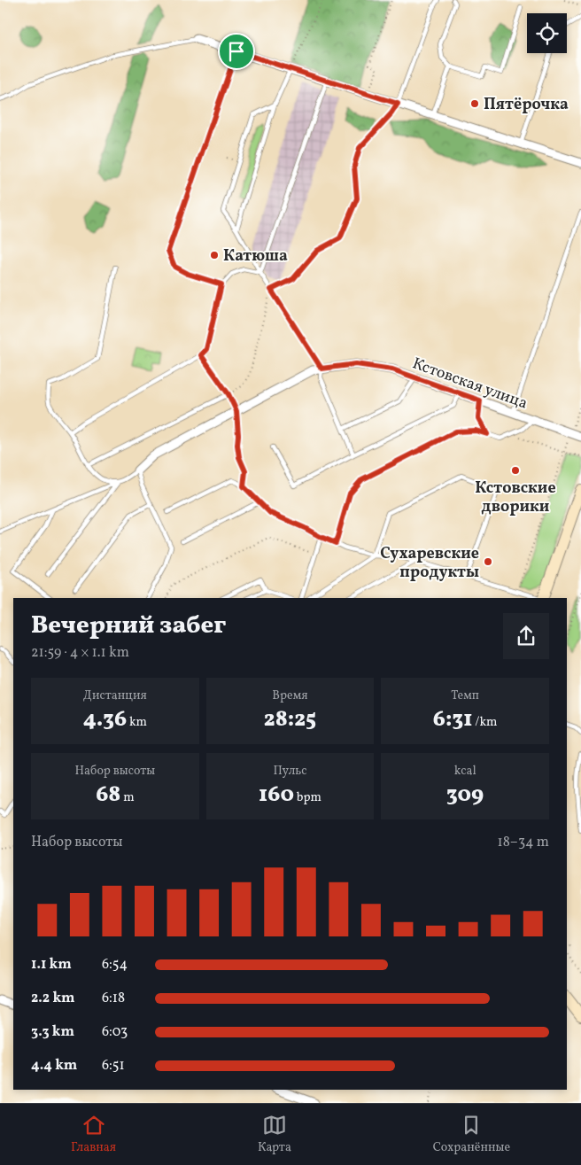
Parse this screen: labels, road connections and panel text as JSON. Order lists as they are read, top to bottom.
{
  "streets": {
    "street": ["Кстовская улица"]
  },
  "places": [
    "Пятёрочка",
    "Катюша",
    "Кстовские дворики",
    "Сухаревские продукты"
  ],
  "page": {
    "heading": ["Вечерний забег", "21:59 · 4 × 1.1 km"],
    "stats": [
      ["Дистанция", "4.36 km"],
      ["Время", "28:25"],
      ["Темп", "6:31 /km"],
      ["Набор высоты", "68 m"],
      ["Пульс", "160 bpm"],
      ["kcal", "309"]
    ],
    "chart": ["Набор высоты", "18–34 m"],
    "list": [
      {
        "name": "1.1 km",
        "note": "6:54"
      },
      {
        "name": "2.2 km",
        "note": "6:18"
      },
      {
        "name": "3.3 km",
        "note": "6:03"
      },
      {
        "name": "4.4 km",
        "note": "6:51"
      }
    ],
    "tabs": ["Главная", "Карта", "Сохранённые"]
  }
}
